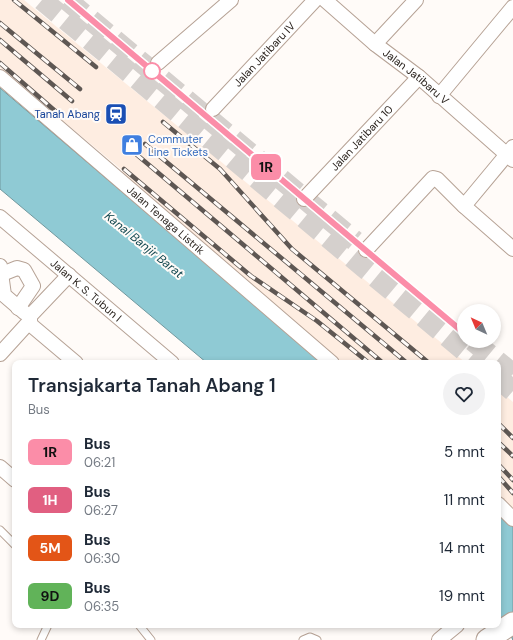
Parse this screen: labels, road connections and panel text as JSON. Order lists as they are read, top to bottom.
{
  "streets": {
    "street": [
      "Jalan Jatibaru IV",
      "Jalan Jatibaru V",
      "Jalan Jatibaru 10",
      "Jalan Tenaga Listrik",
      "Jalan K. S. Tubun I"
    ]
  },
  "crossings": [
    ["Jalan Jatibaru V", "Jalan Jatibaru 10"]
  ],
  "water": ["Kanal Banjir Barat"],
  "places": {
    "station": ["Tanah Abang"],
    "shop": ["Commuter Line Tickets"]
  },
  "lines": ["bus line 1R"],
  "north": "top left",
  "page": {
    "on_map": "1R",
    "heading": ["Transjakarta Tanah Abang 1", "Bus"],
    "list": [
      {
        "mark": "1R",
        "name": "Bus",
        "note": "06:21",
        "value": "5 mnt"
      },
      {
        "mark": "1H",
        "name": "Bus",
        "note": "06:27",
        "value": "11 mnt"
      },
      {
        "mark": "5M",
        "name": "Bus",
        "note": "06:30",
        "value": "14 mnt"
      },
      {
        "mark": "9D",
        "name": "Bus",
        "note": "06:35",
        "value": "19 mnt"
      }
    ]
  }
}
